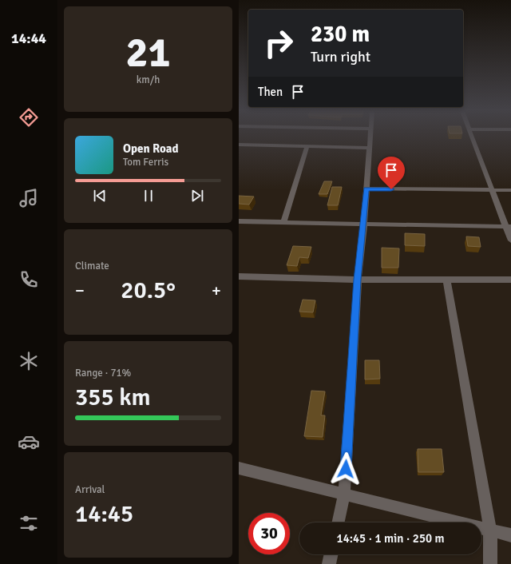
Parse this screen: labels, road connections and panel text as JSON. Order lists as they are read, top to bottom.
{
  "page": {
    "tabs": "14:44",
    "tile": [
      ["21", "km/h"],
      "Climate",
      ["Range · 71%", "355 km"],
      ["Arrival", "14:45"]
    ],
    "turn": ["230 m", "Turn right"],
    "then": "Then",
    "song": ["Open Road", "Tom Ferris"],
    "heat": ["−", "20.5°", "+"],
    "limit": "30",
    "trip": "14:45 · 1 min · 250 m"
  }
}
